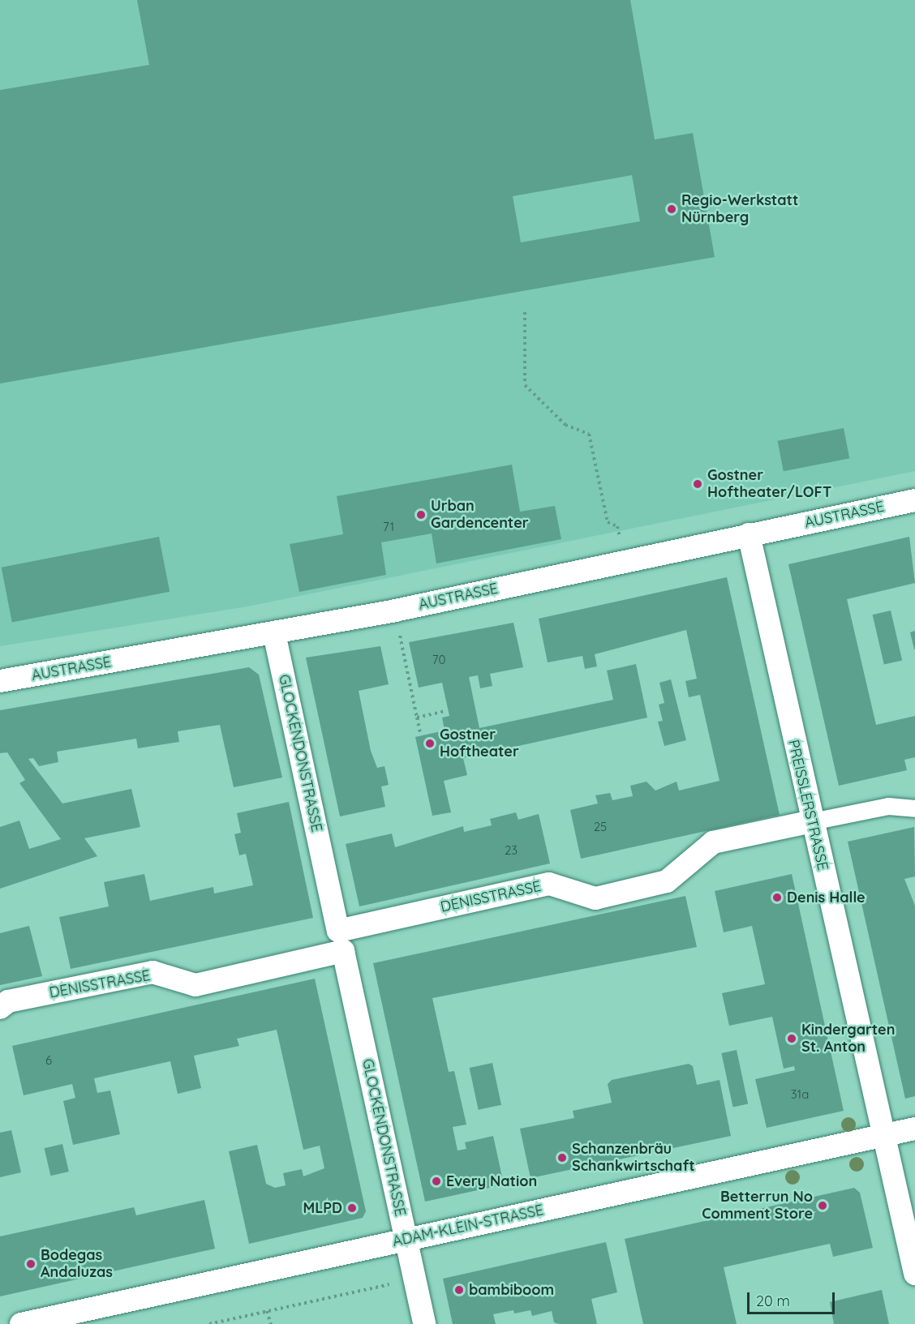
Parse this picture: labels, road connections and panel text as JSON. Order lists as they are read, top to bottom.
{
  "streets": {
    "street": [
      "AUSTRASSE",
      "GLOCKENDONSTRASSE",
      "PREISSLERSTRASSE",
      "DENISSTRASSE",
      "ADAM-KLEIN-STRASSE"
    ]
  },
  "crossings": [
    ["AUSTRASSE", "GLOCKENDONSTRASSE"],
    ["AUSTRASSE", "PREISSLERSTRASSE"],
    ["GLOCKENDONSTRASSE", "DENISSTRASSE"],
    ["GLOCKENDONSTRASSE", "ADAM-KLEIN-STRASSE"],
    ["PREISSLERSTRASSE", "DENISSTRASSE"],
    ["PREISSLERSTRASSE", "ADAM-KLEIN-STRASSE"]
  ],
  "places": [
    "Regio-Werkstatt Nürnberg",
    "Gostner Hoftheater/LOFT",
    "Urban Gardencenter",
    "Gostner Hoftheater",
    "Denis Halle",
    "Kindergarten St. Anton",
    "Schanzenbräu Schankwirtschaft",
    "Every Nation",
    "Betterrun No Comment Store",
    "MLPD",
    "Bodegas Andaluzas",
    "bambiboom"
  ],
  "house_numbers": [
    "71",
    "70",
    "25",
    "23",
    "6",
    "31a"
  ],
  "scale_bar": "20 m"
}
